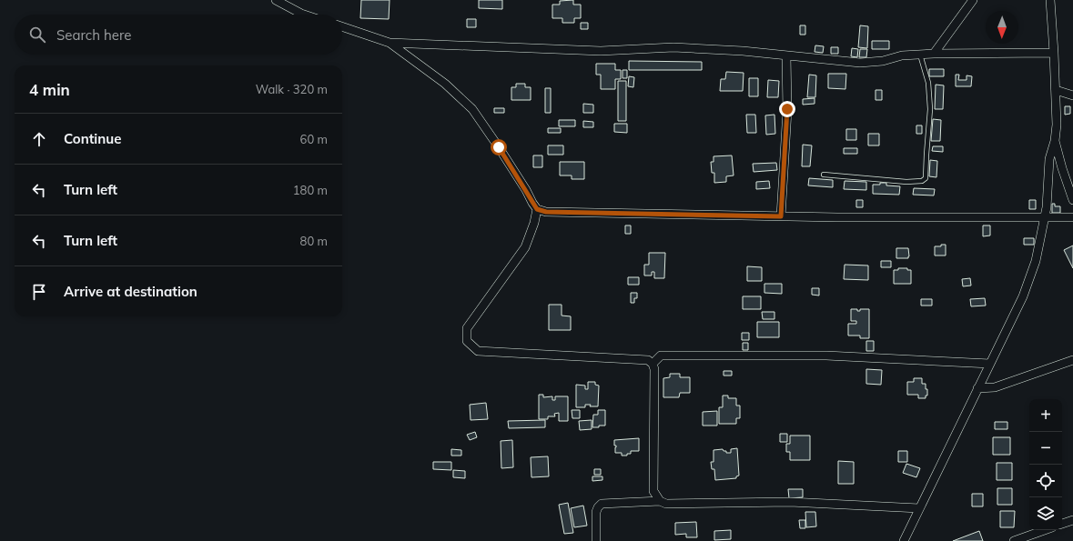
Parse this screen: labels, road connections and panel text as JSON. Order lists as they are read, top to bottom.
{
  "north": "bottom",
  "page": {
    "search": "Search here",
    "heading": ["4 min", "Walk · 320 m"],
    "list": [
      ["Continue", "60 m"],
      ["Turn left", "180 m"],
      ["Turn left", "80 m"],
      "Arrive at destination"
    ],
    "map_buttons": ["+", "−"]
  }
}
